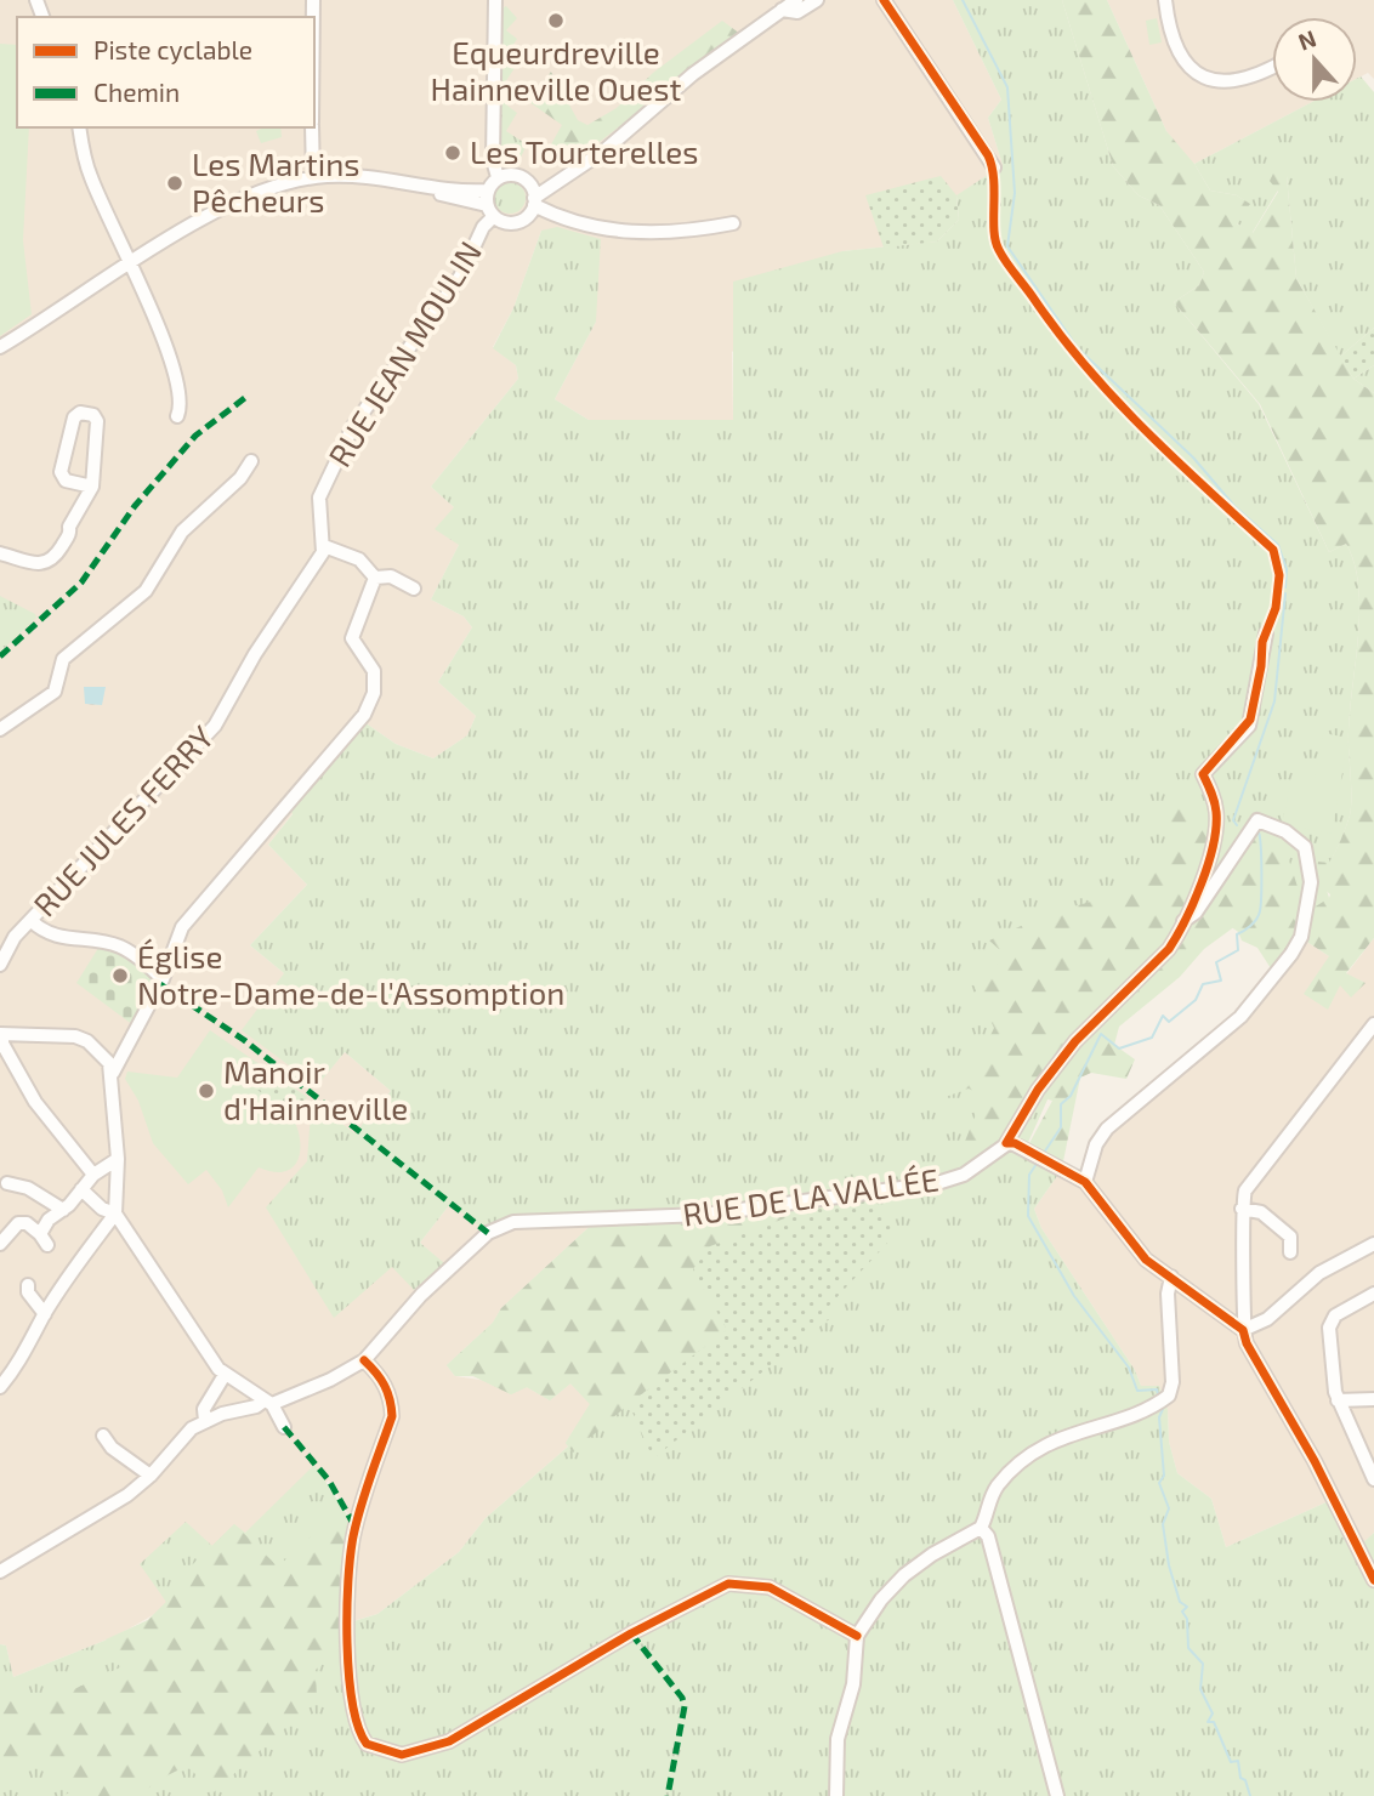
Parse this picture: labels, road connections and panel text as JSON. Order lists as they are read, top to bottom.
{
  "streets": {
    "street": ["RUE JEAN MOULIN", "RUE JULES FERRY", "RUE DE LA VALLÉE"]
  },
  "crossings": [
    ["RUE JEAN MOULIN", "RUE JULES FERRY"]
  ],
  "places": [
    "Equeurdreville Hainneville Ouest",
    "Les Tourterelles",
    "Les Martins Pêcheurs",
    "Église Notre-Dame-de-l'Assomption",
    "Manoir d'Hainneville"
  ],
  "legend": ["Piste cyclable", "Chemin"],
  "north": "top"
}
